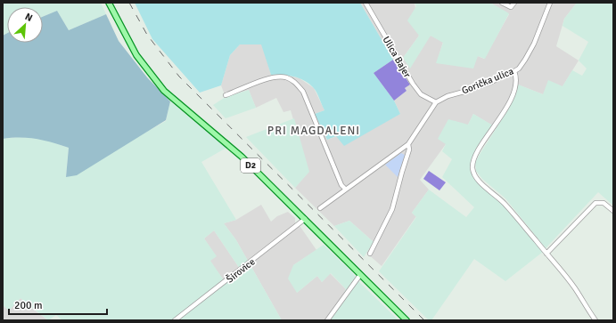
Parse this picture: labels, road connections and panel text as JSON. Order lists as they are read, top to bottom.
{
  "streets": {
    "main road": ["D2"],
    "street": ["Ulica Bajer", "Gorička ulica", "Širovice"]
  },
  "crossings": [
    ["Ulica Bajer", "Gorička ulica"],
    ["D2", "Širovice"]
  ],
  "districts": ["PRI MAGDALENI"],
  "scale_bar": "200 m",
  "north": "top right"
}
